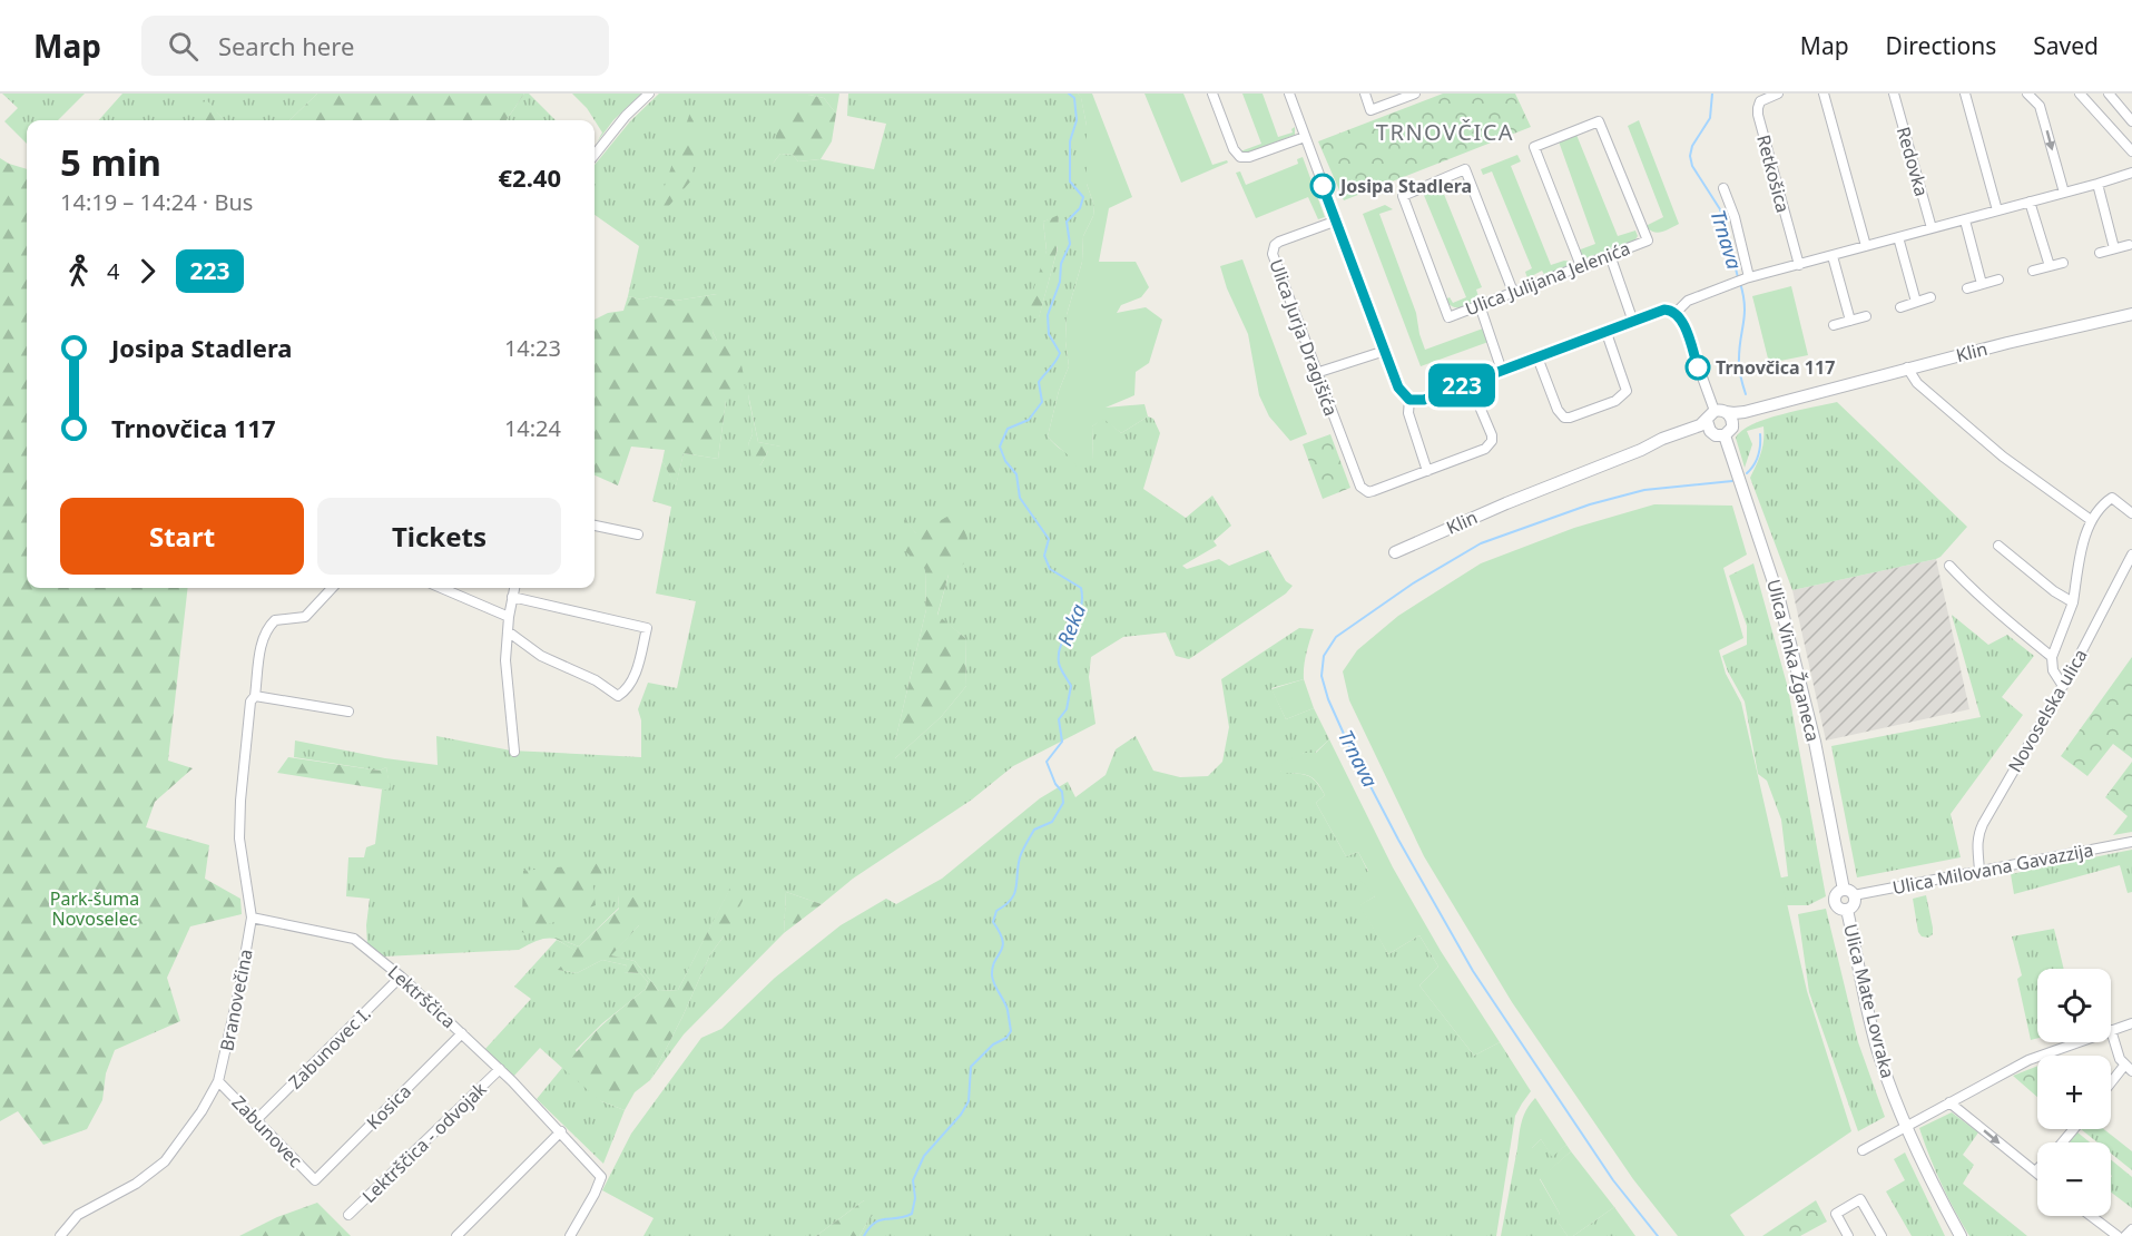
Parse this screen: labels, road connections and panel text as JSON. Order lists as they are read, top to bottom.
{
  "streets": {
    "street": [
      "Redovka",
      "Retkošica",
      "Ulica Julijana Jelenića",
      "Ulica Jurja Dragišića",
      "Klin",
      "Ulica Vinka Žganeca",
      "Novoselska ulica",
      "Ulica Milovana Gavazzija",
      "Lektrščica",
      "Branovečina",
      "Ulica Mate Lovraka",
      "Zabunovec I.",
      "Kosica",
      "Zabunovec",
      "Lektrščica - odvojak"
    ]
  },
  "crossings": [
    ["Klin", "Ulica Vinka Žganeca"],
    ["Ulica Vinka Žganeca", "Ulica Milovana Gavazzija"],
    ["Ulica Vinka Žganeca", "Ulica Mate Lovraka"],
    ["Novoselska ulica", "Ulica Milovana Gavazzija"],
    ["Ulica Milovana Gavazzija", "Ulica Mate Lovraka"],
    ["Lektrščica", "Branovečina"],
    ["Lektrščica", "Zabunovec I."],
    ["Lektrščica", "Kosica"],
    ["Lektrščica", "Lektrščica - odvojak"],
    ["Branovečina", "Zabunovec"],
    ["Zabunovec I.", "Zabunovec"],
    ["Kosica", "Zabunovec"]
  ],
  "districts": ["TRNOVČICA"],
  "water": ["Trnava", "Reka"],
  "parks": ["Park-šuma Novoselec"],
  "places": ["Josipa Stadlera", "Trnovčica 117"],
  "lines": ["bus line 223"],
  "page": {
    "header": "Map",
    "search": "Search here",
    "nav": ["Map", "Directions", "Saved"],
    "on_map": "223",
    "heading": ["5 min", "14:19 – 14:24 · Bus", "€2.40"],
    "legs": ["4", "223"],
    "list": [
      {
        "name": "Josipa Stadlera",
        "value": "14:23"
      },
      {
        "name": "Trnovčica 117",
        "value": "14:24"
      }
    ],
    "buttons": ["Start", "Tickets"],
    "map_buttons": ["+", "−"]
  }
}
